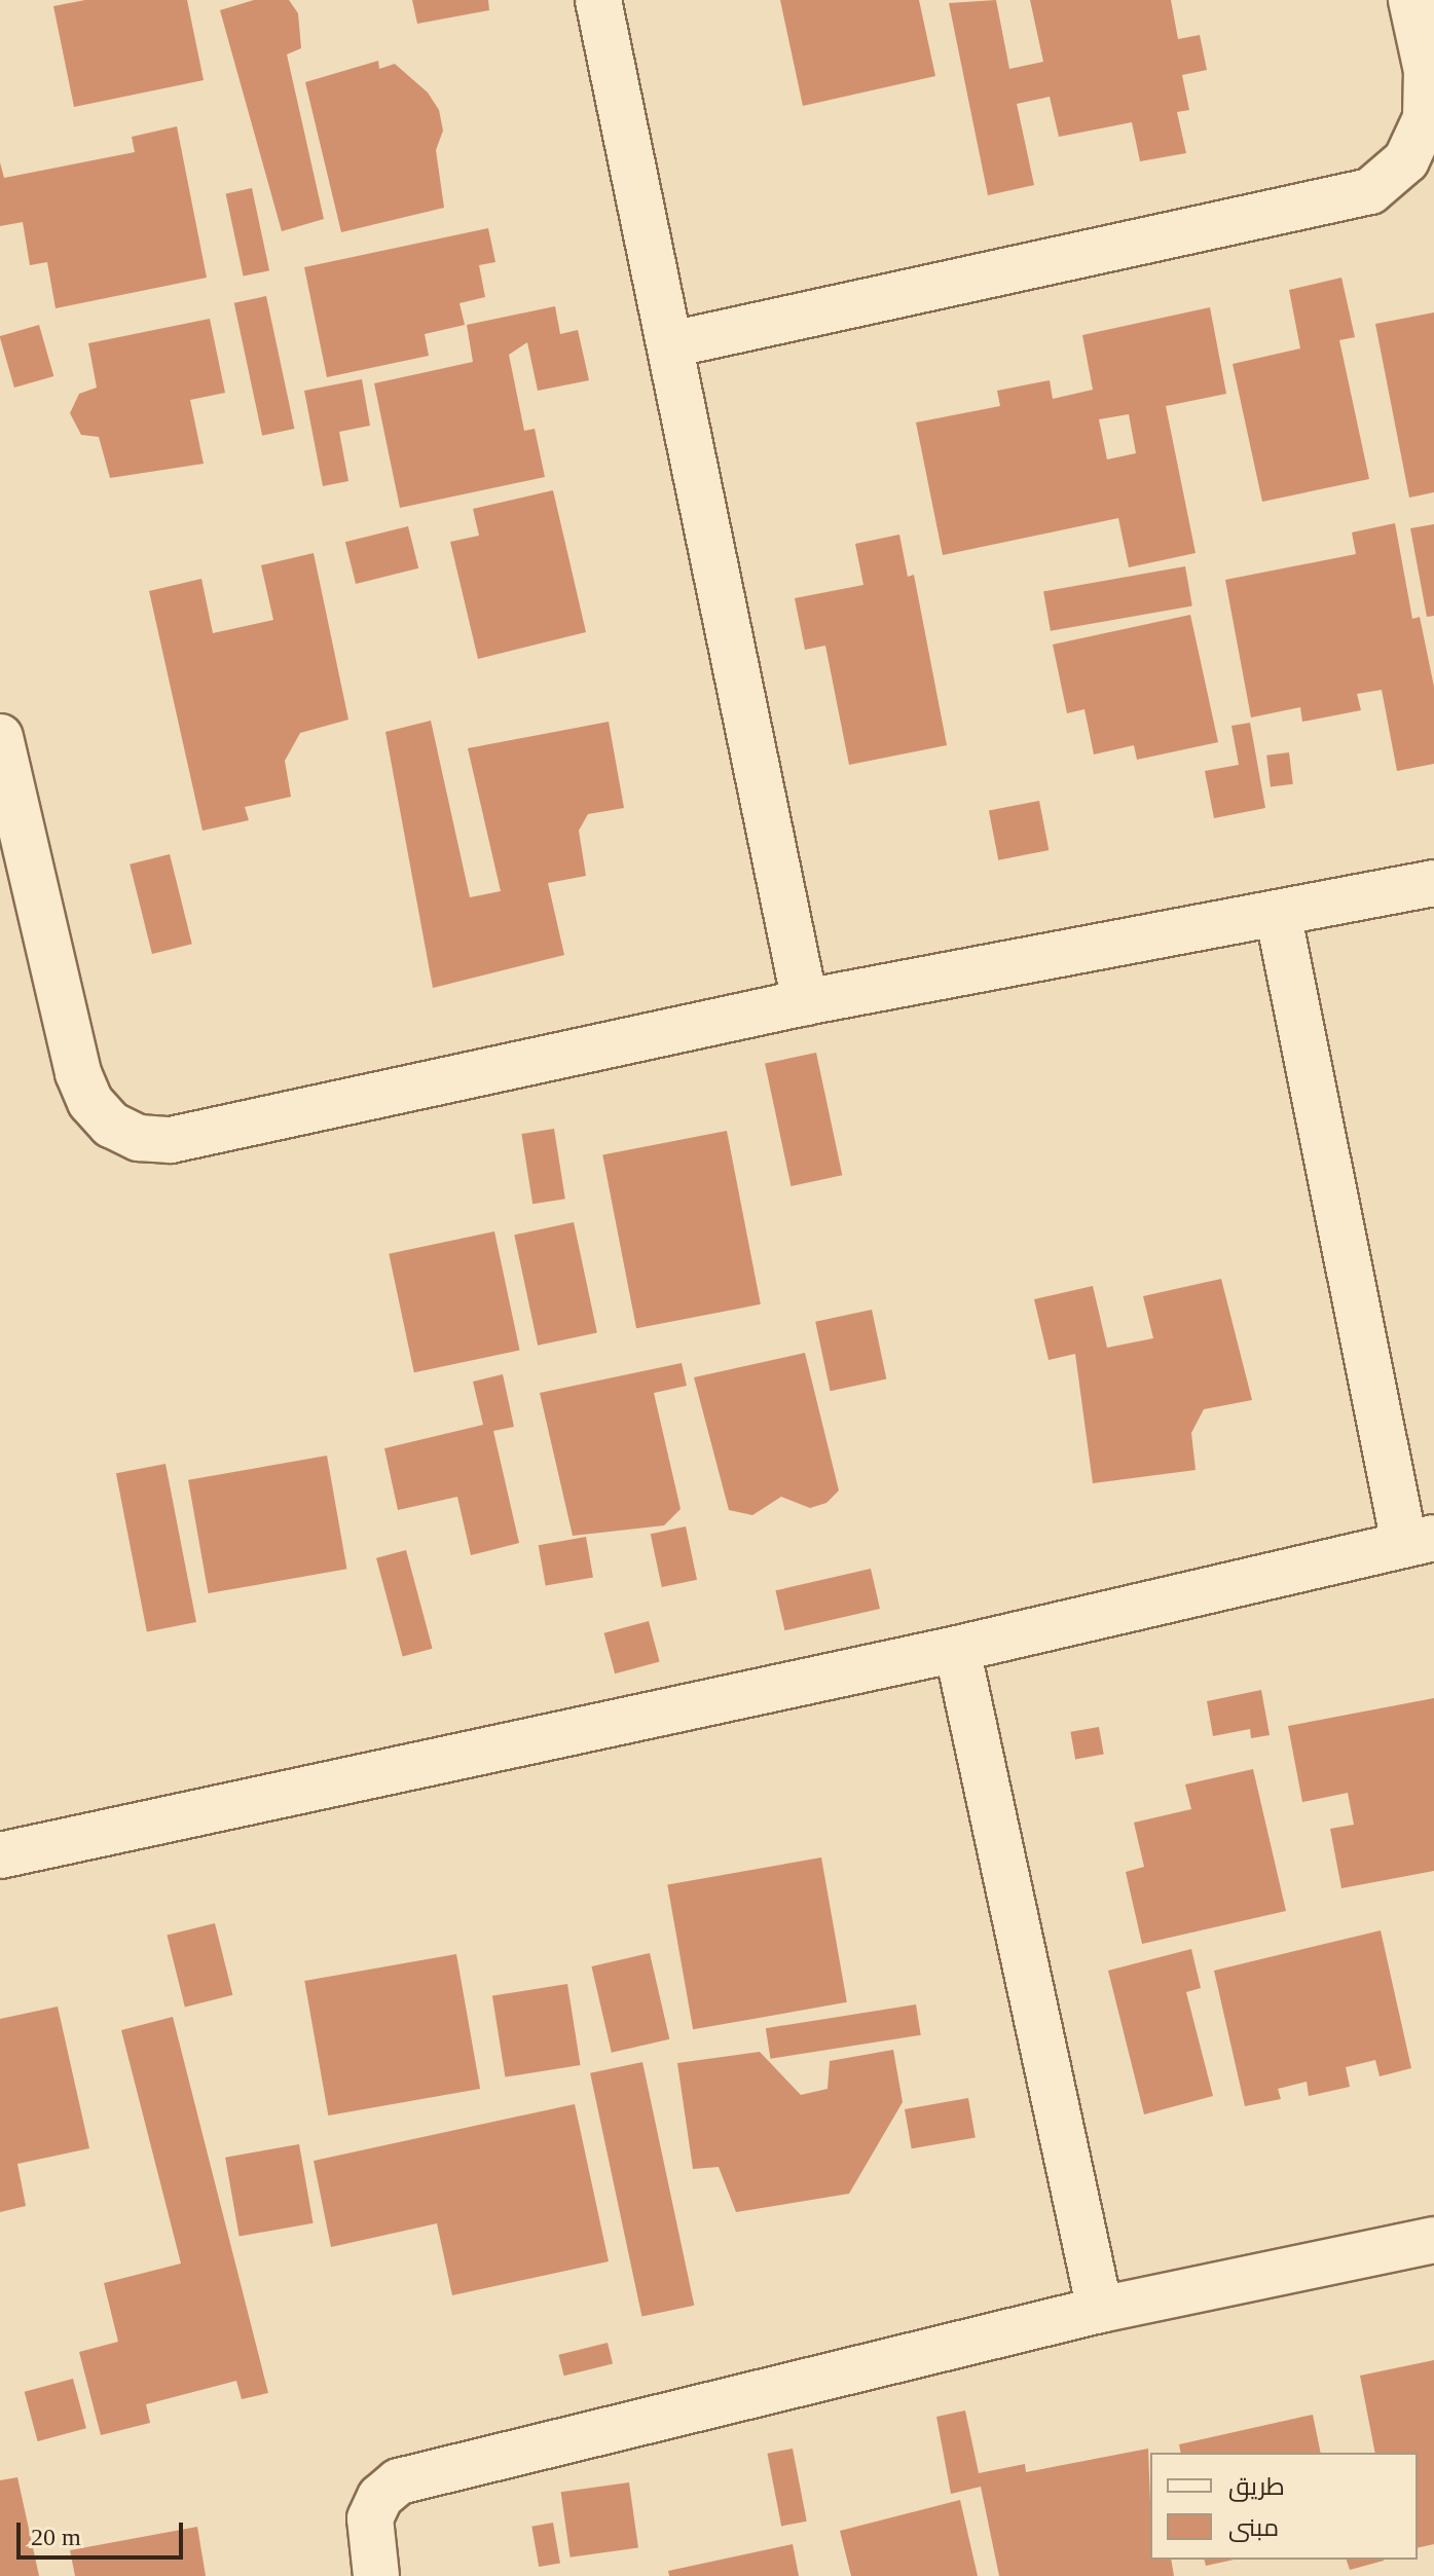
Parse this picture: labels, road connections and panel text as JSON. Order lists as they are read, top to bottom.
{
  "legend": ["طريق", "مبنى"],
  "scale_bar": "20 m"
}
